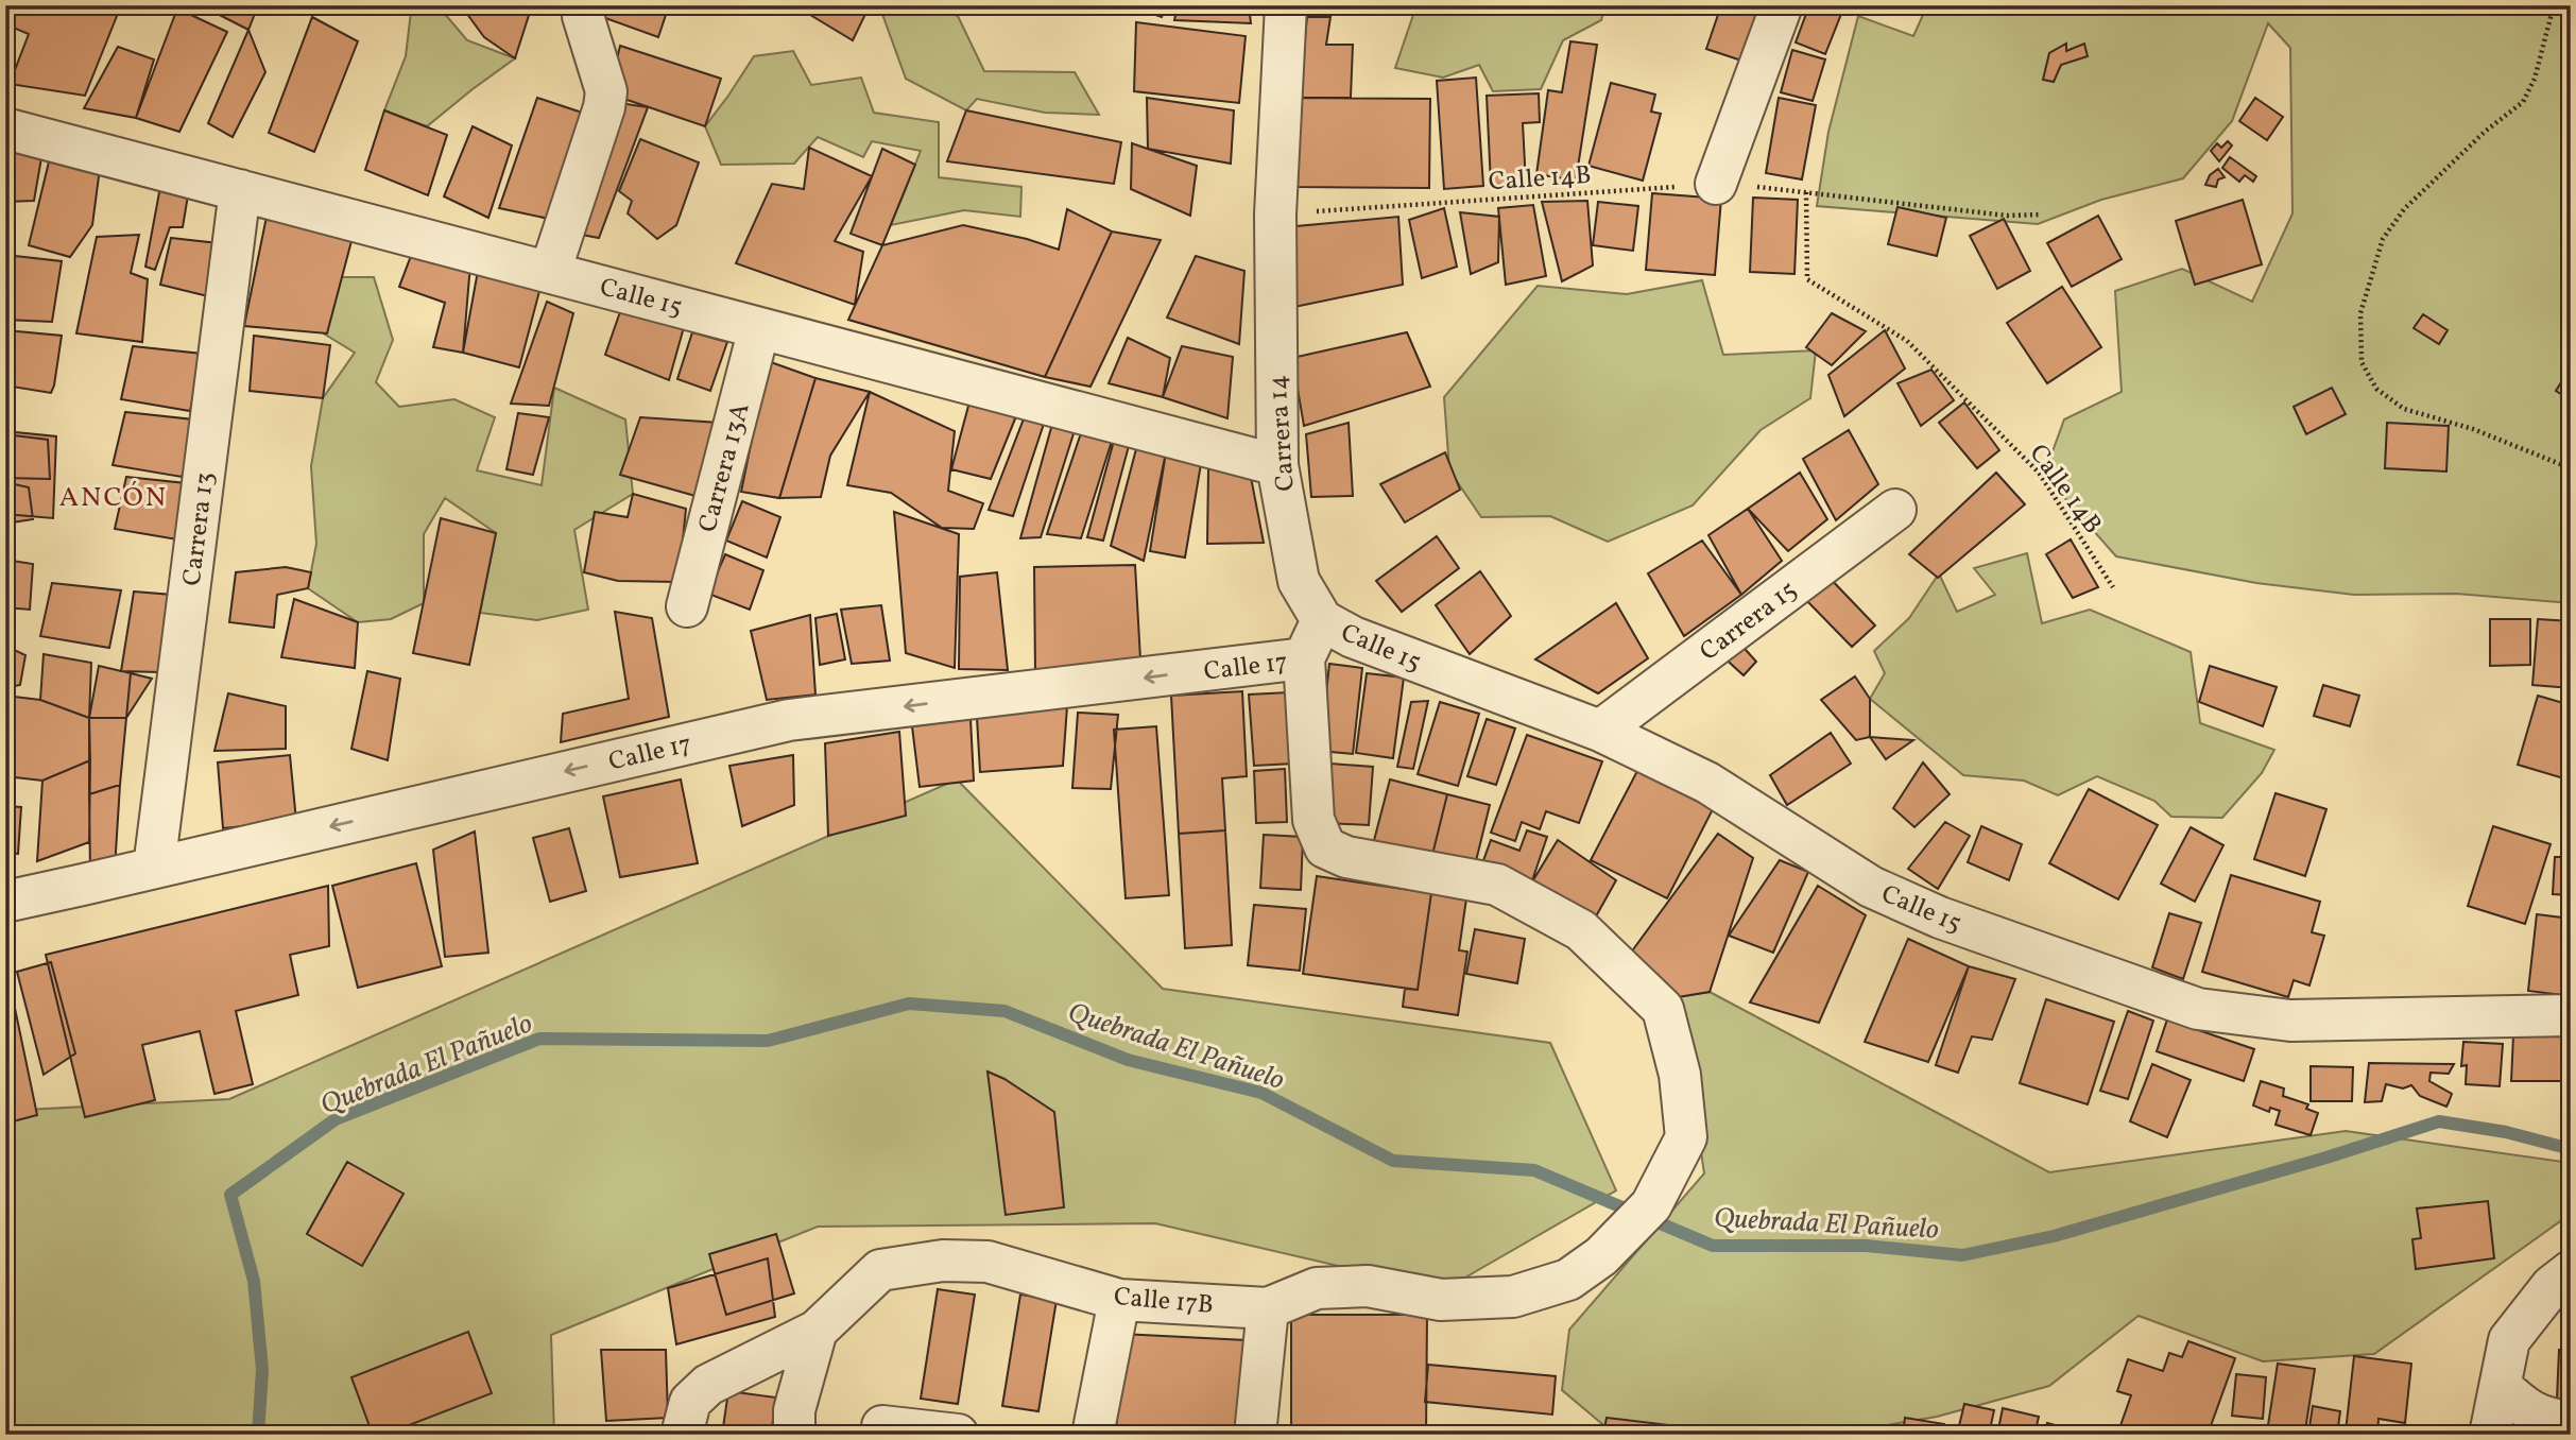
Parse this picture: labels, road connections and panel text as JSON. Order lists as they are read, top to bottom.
{
  "streets": {
    "street": [
      "Calle 15",
      "Carrera 14",
      "Carrera 13A",
      "Carrera 13",
      "Carrera 15",
      "Calle 17",
      "Calle 17B"
    ],
    "path": ["Calle 14B"]
  },
  "crossings": [
    ["Calle 14B", "Carrera 14"],
    ["Calle 15", "Carrera 14"],
    ["Calle 15", "Carrera 13A"],
    ["Calle 15", "Carrera 13"],
    ["Calle 15", "Carrera 15"],
    ["Carrera 13", "Calle 17"],
    ["Calle 17", "Calle 17B"]
  ],
  "one_way": ["Calle 17"],
  "districts": ["ANCÓN"],
  "water": ["Quebrada El Pañuelo"]
}
